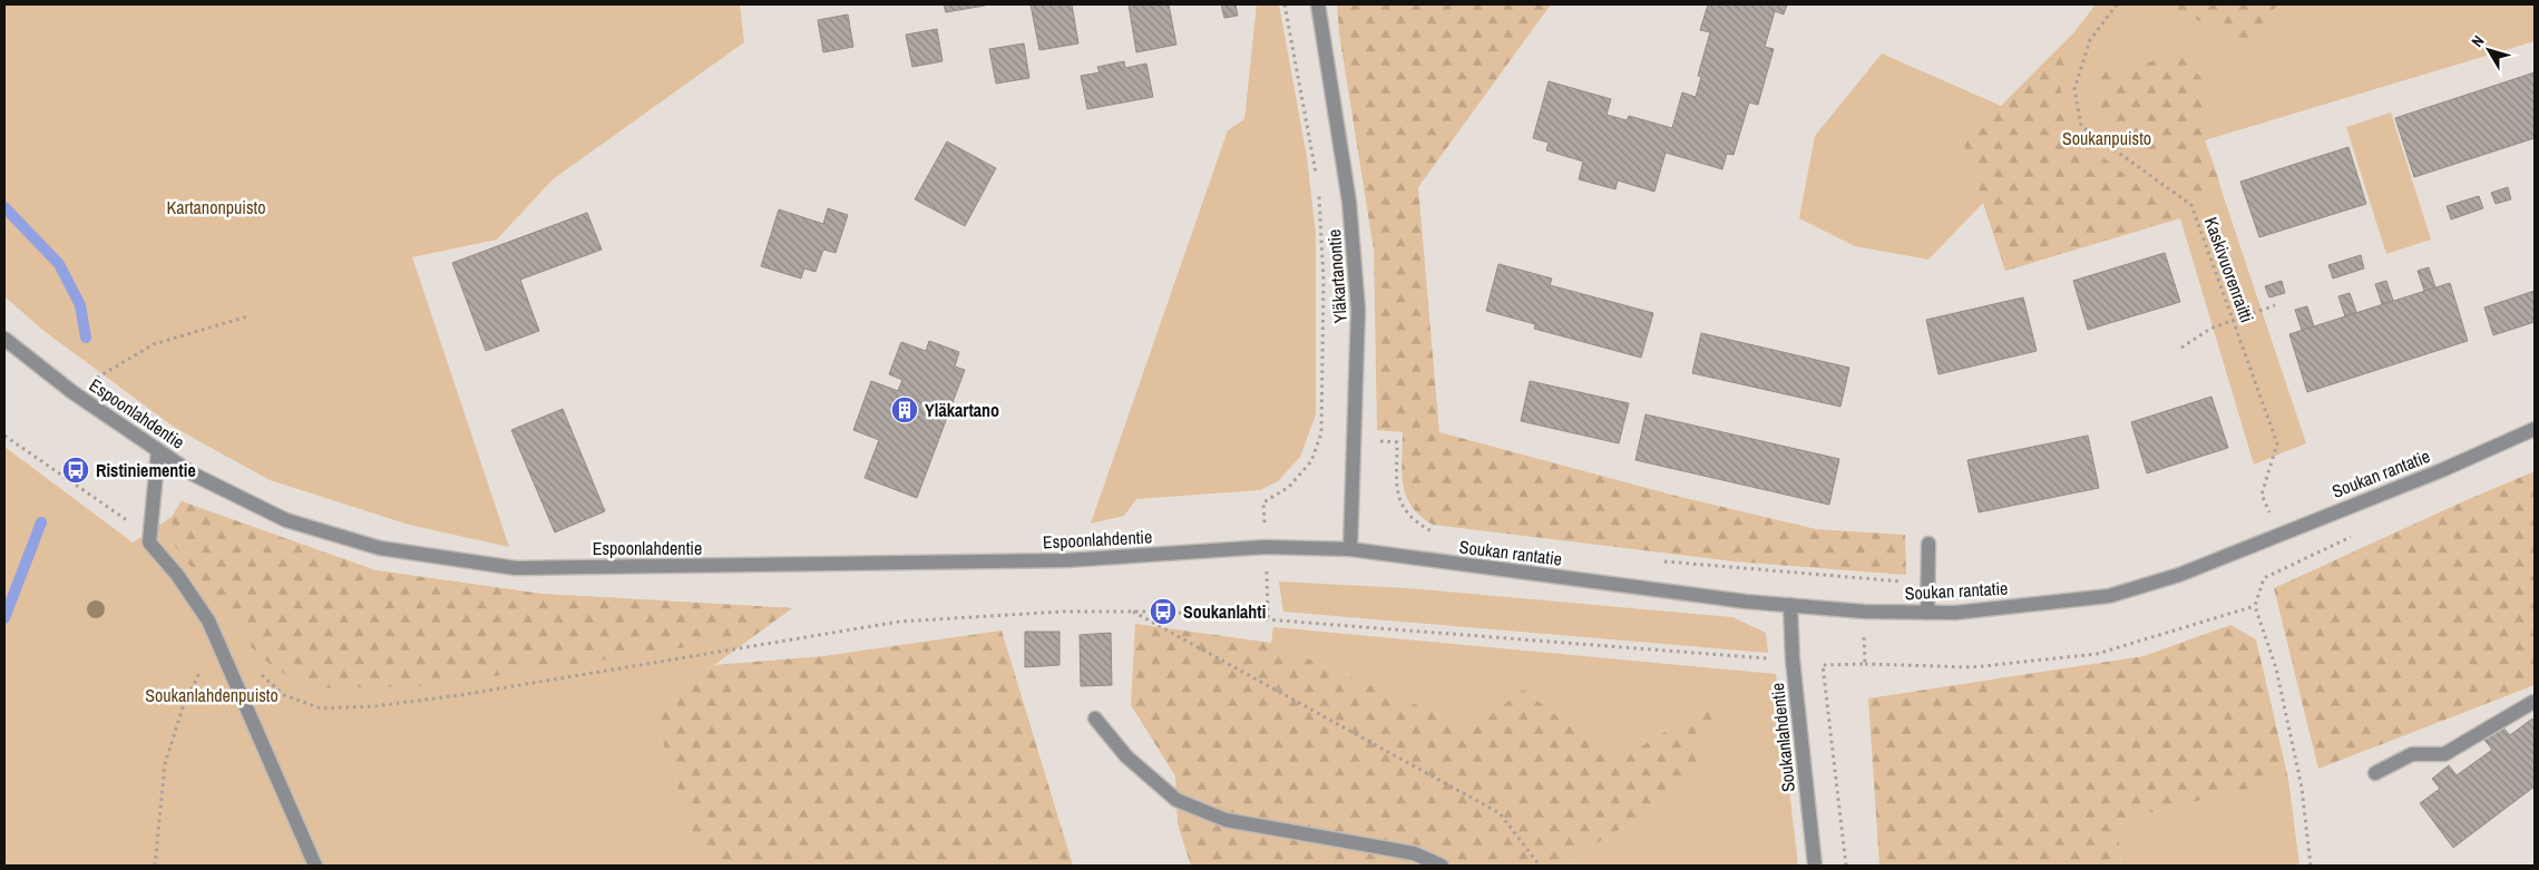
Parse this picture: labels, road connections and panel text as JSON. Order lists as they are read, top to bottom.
{
  "streets": {
    "street": [
      "Yläkartanontie",
      "Espoonlahdentie",
      "Soukan rantatie",
      "Soukanlahdentie"
    ],
    "path": ["Kaskivuorenraitti"]
  },
  "crossings": [
    ["Kaskivuorenraitti", "Soukan rantatie"],
    ["Yläkartanontie", "Espoonlahdentie"],
    ["Yläkartanontie", "Soukan rantatie"],
    ["Espoonlahdentie", "Soukan rantatie"],
    ["Soukan rantatie", "Soukanlahdentie"]
  ],
  "parks": ["Soukanpuisto", "Kartanonpuisto", "Soukanlahdenpuisto"],
  "places": {
    "building": ["Yläkartano"],
    "bus stop": ["Ristiniementie", "Soukanlahti"]
  },
  "north": "top left"
}
